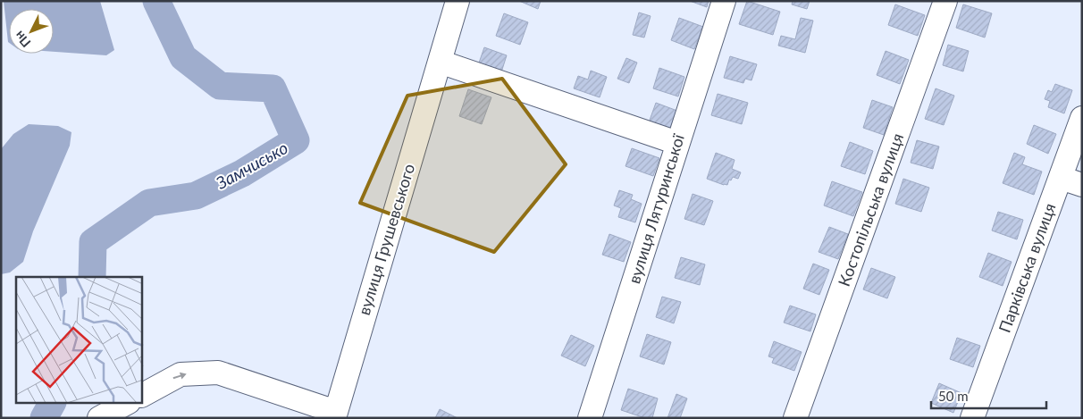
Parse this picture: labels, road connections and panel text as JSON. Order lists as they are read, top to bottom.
{
  "streets": {
    "street": [
      "вулиця Лятуринської",
      "Костопільська вулиця",
      "вулиця Грушевського",
      "Парківська вулиця"
    ]
  },
  "water": ["Замчисько"],
  "scale_bar": "50 m",
  "north": "bottom left"
}
